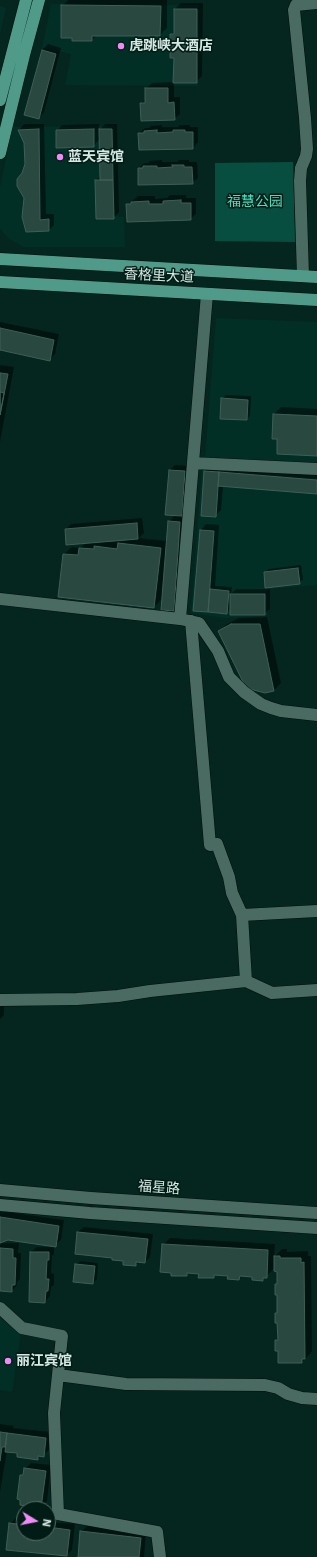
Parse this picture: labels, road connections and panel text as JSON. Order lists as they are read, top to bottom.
{
  "streets": {
    "main road": ["香格里大道"],
    "street": ["福星路"]
  },
  "parks": ["福慧公园"],
  "places": ["虎跳峡大酒店", "蓝天宾馆", "丽江宾馆"],
  "north": "right"
}
